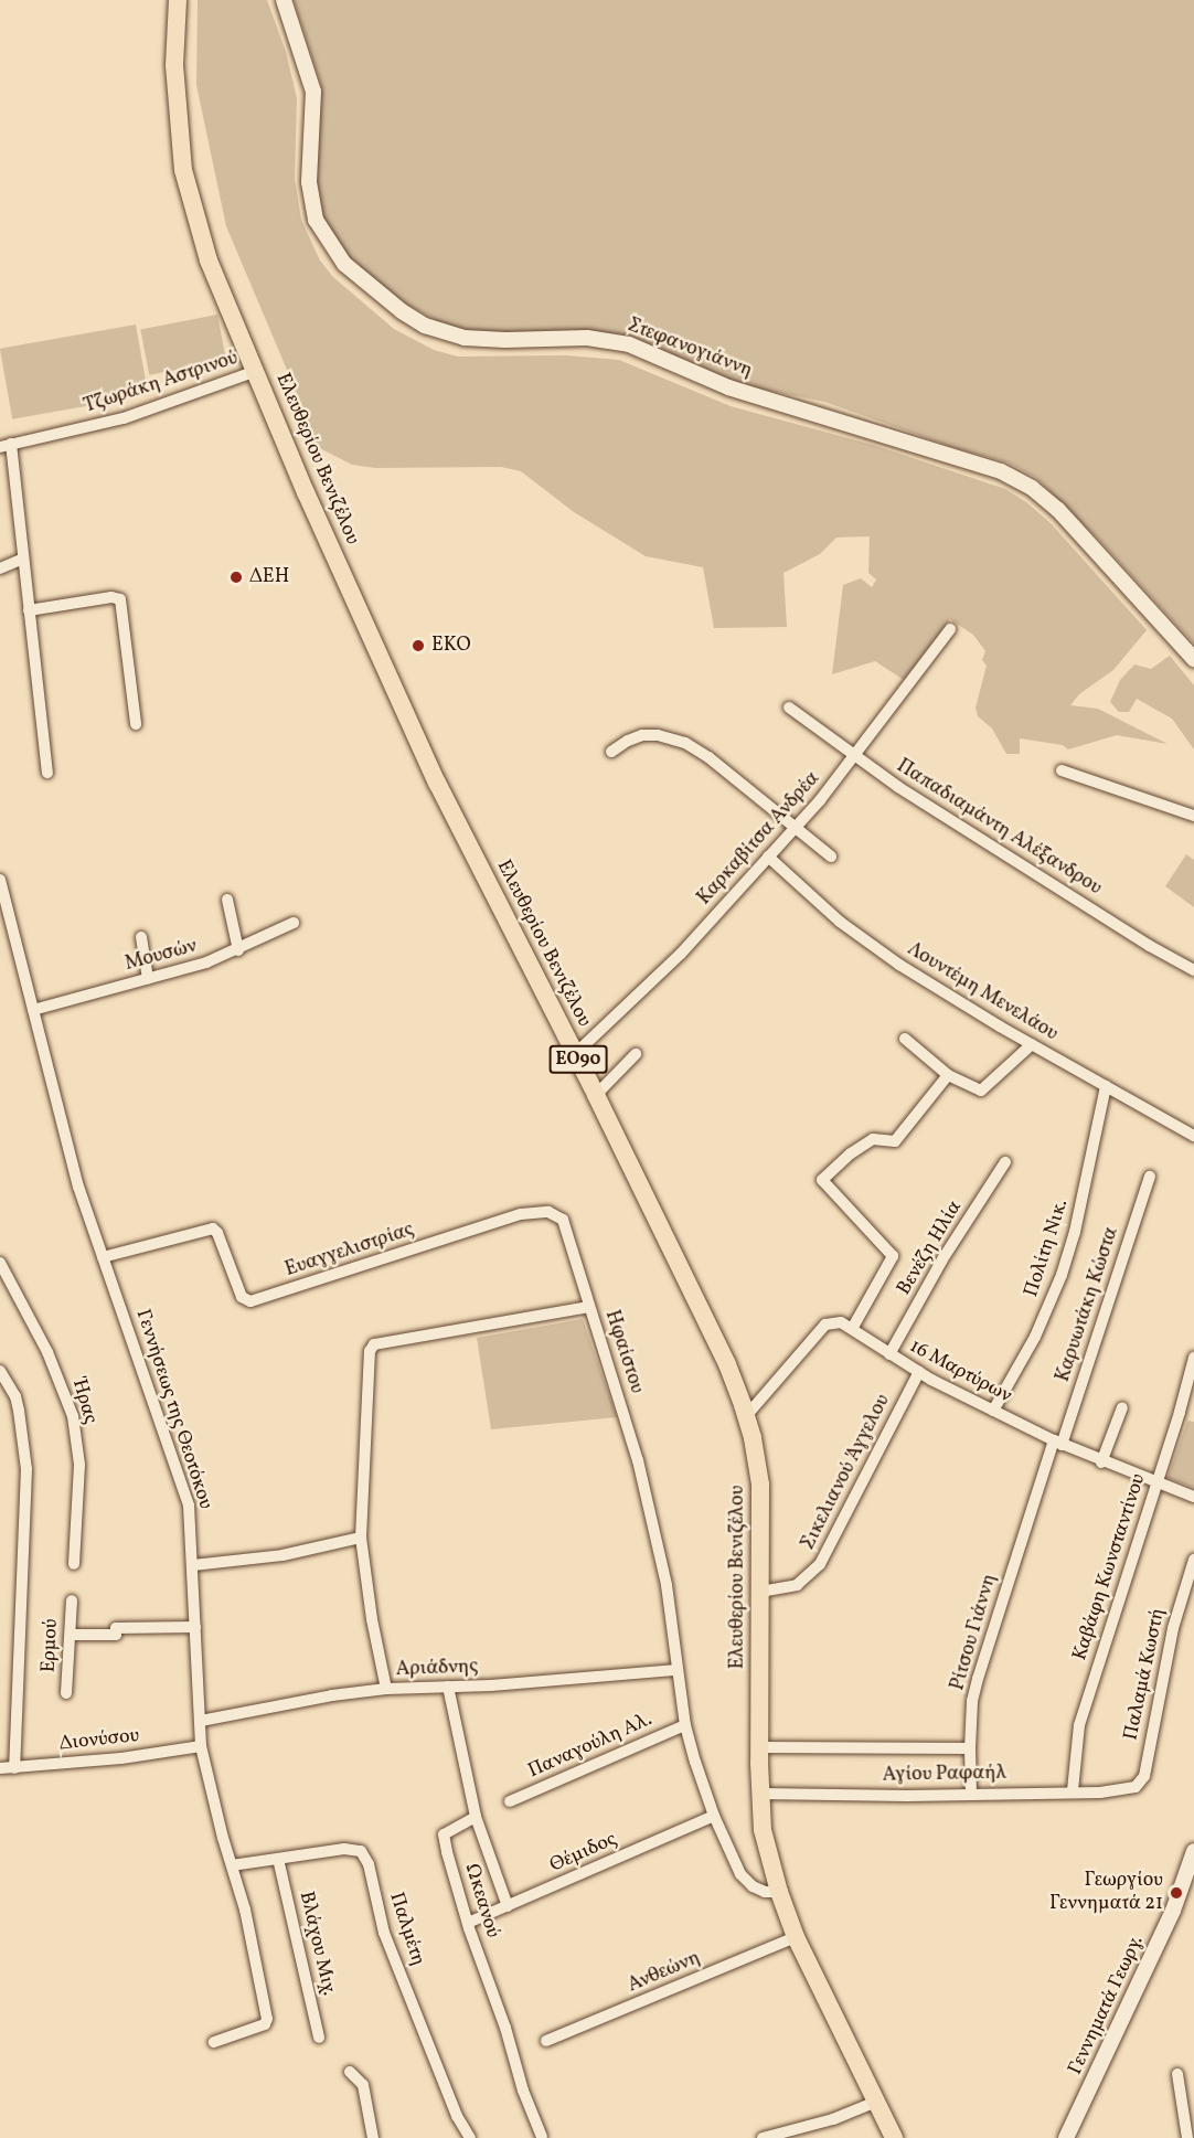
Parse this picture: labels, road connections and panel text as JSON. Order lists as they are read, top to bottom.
{
  "streets": {
    "main road": ["Ελευθερίου Βενιζέλου", "ΕΟ90"],
    "street": [
      "Στεφανογιάννη",
      "Τζωράκη Αστρινού",
      "Παπαδιαμάντη Αλέξανδρου",
      "Καρκαβίτσα Ανδρέα",
      "Μουσών",
      "Λουντέμη Μενελάου",
      "Βενέζη Ηλία",
      "Πολίτη Νικ.",
      "Ευαγγελιστρίας",
      "Καρυωτάκη Κώστα",
      "Ηφαίστου",
      "16 Μαρτύρων",
      "Ήρας",
      "Γεννήσεως της Θεοτόκου",
      "Σικελιανού Άγγελου",
      "Καβάφη Κωνσταντίνου",
      "Ρίτσου Γιάννη",
      "Ερμού",
      "Αριάδνης",
      "Παλαμά Κωστή",
      "Διονύσου",
      "Παναγούλη Αλ.",
      "Αγίου Ραφαήλ",
      "Θέμιδος",
      "Ωκεανού",
      "Παλμέτη",
      "Βλάχου Μιχ.",
      "Ανθεώνη",
      "Γεννηματά Γεωργ."
    ]
  },
  "crossings": [
    ["Τζωράκη Αστρινού", "Ελευθερίου Βενιζέλου"],
    ["Ελευθερίου Βενιζέλου", "Καρκαβίτσα Ανδρέα"],
    ["Ελευθερίου Βενιζέλου", "Ηφαίστου"],
    ["Ελευθερίου Βενιζέλου", "Σικελιανού Άγγελου"],
    ["Ελευθερίου Βενιζέλου", "Αγίου Ραφαήλ"],
    ["Ελευθερίου Βενιζέλου", "Ανθεώνη"],
    ["Παπαδιαμάντη Αλέξανδρου", "Καρκαβίτσα Ανδρέα"],
    ["Καρκαβίτσα Ανδρέα", "Λουντέμη Μενελάου"],
    ["Μουσών", "Γεννήσεως της Θεοτόκου"],
    ["Λουντέμη Μενελάου", "Πολίτη Νικ."],
    ["Βενέζη Ηλία", "16 Μαρτύρων"],
    ["Πολίτη Νικ.", "16 Μαρτύρων"],
    ["Ευαγγελιστρίας", "Ηφαίστου"],
    ["Ευαγγελιστρίας", "Γεννήσεως της Θεοτόκου"],
    ["Καρυωτάκη Κώστα", "16 Μαρτύρων"],
    ["Καρυωτάκη Κώστα", "Ρίτσου Γιάννη"],
    ["Ηφαίστου", "Αριάδνης"],
    ["Ηφαίστου", "Παναγούλη Αλ."],
    ["Ηφαίστου", "Θέμιδος"],
    ["16 Μαρτύρων", "Σικελιανού Άγγελου"],
    ["16 Μαρτύρων", "Καβάφη Κωνσταντίνου"],
    ["16 Μαρτύρων", "Ρίτσου Γιάννη"],
    ["Γεννήσεως της Θεοτόκου", "Αριάδνης"],
    ["Γεννήσεως της Θεοτόκου", "Διονύσου"],
    ["Γεννήσεως της Θεοτόκου", "Παλμέτη"],
    ["Καβάφη Κωνσταντίνου", "Αγίου Ραφαήλ"],
    ["Ρίτσου Γιάννη", "Αγίου Ραφαήλ"],
    ["Παλαμά Κωστή", "Αγίου Ραφαήλ"],
    ["Θέμιδος", "Ωκεανού"],
    ["Παλμέτη", "Βλάχου Μιχ."]
  ],
  "places": ["ΔΕΗ", "EKO", "Γεωργίου Γεννηματά 21"]
}
